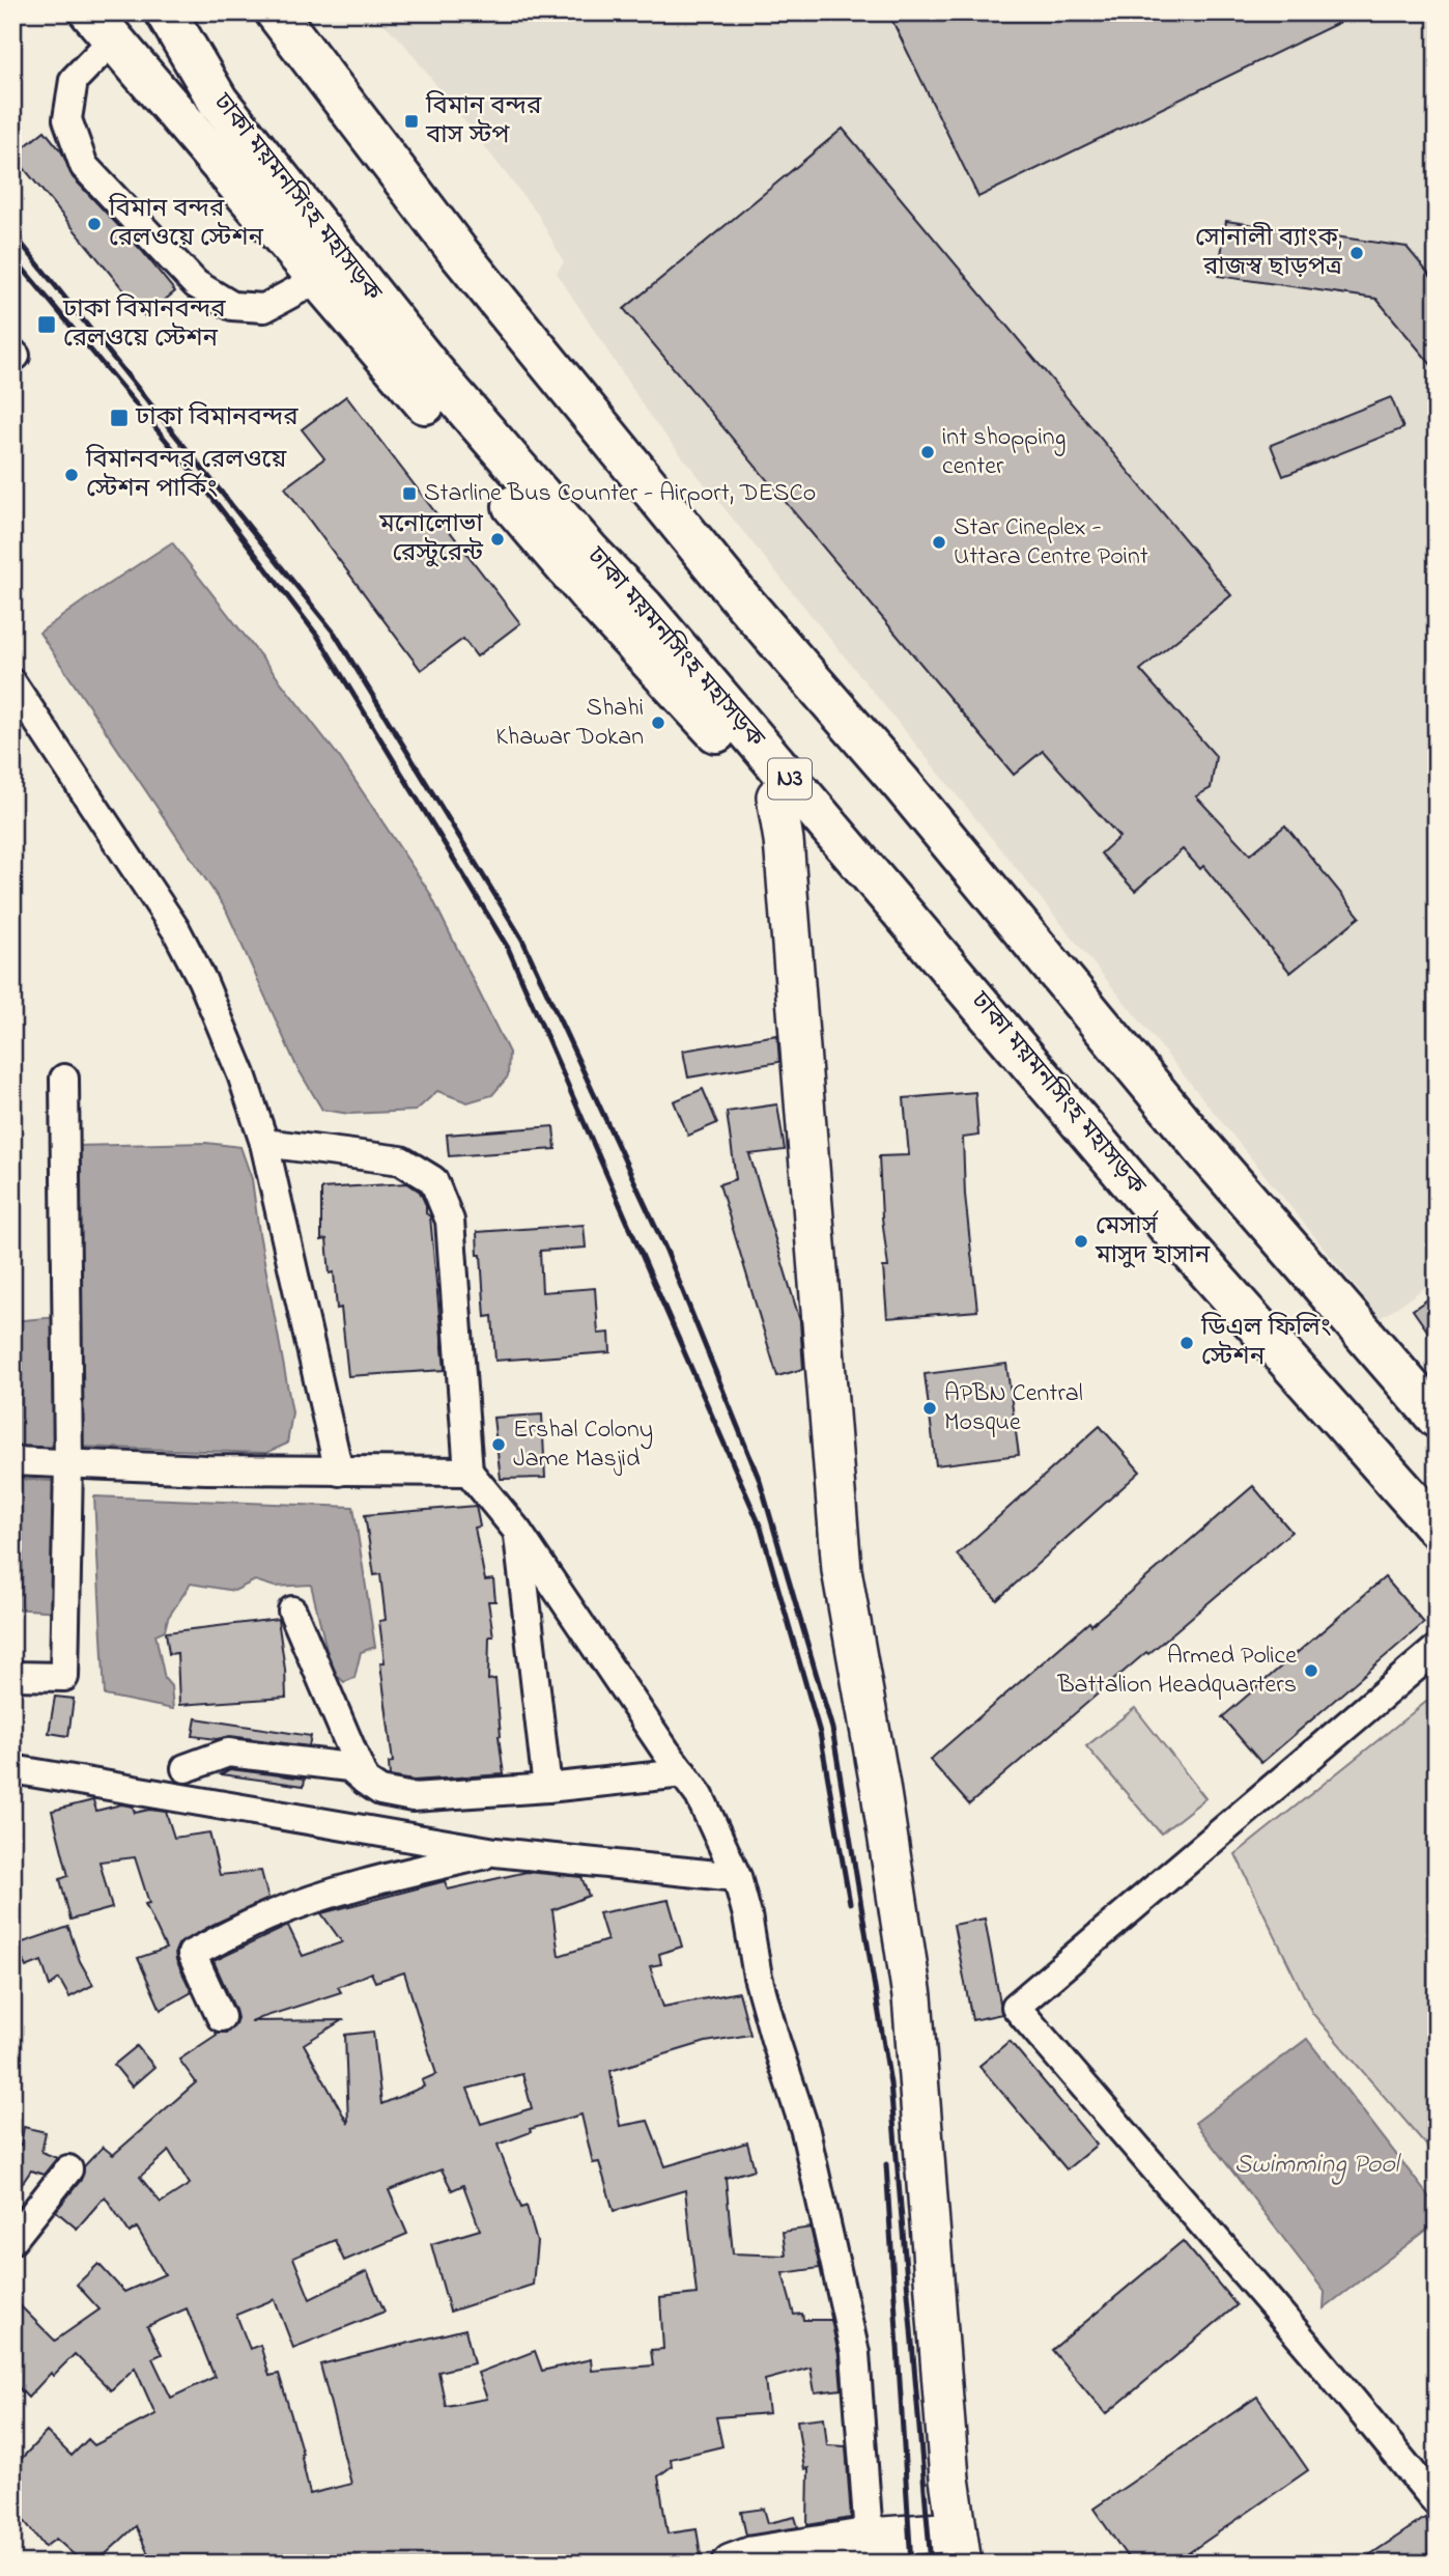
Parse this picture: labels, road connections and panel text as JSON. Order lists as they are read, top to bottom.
{
  "streets": {
    "highway": ["ঢাকা ময়মনসিংহ মহাসড়ক", "N3"]
  },
  "water": ["Swimming Pool"],
  "places": {
    "transit": [
      "বিমান বন্দর বাস স্টপ",
      "ঢাকা বিমানবন্দর রেলওয়ে স্টেশন",
      "ঢাকা বিমানবন্দর",
      "Starline Bus Counter - Airport, DESCo"
    ],
    "other": [
      "বিমান বন্দর রেলওয়ে স্টেশন",
      "সোনালী ব্যাংক, রাজস্ব ছাড়পত্র",
      "int shopping center",
      "বিমানবন্দর রেলওয়ে স্টেশন পার্কিং",
      "মনোলোভা রেস্টুরেন্ট",
      "Star Cineplex - Uttara Centre Point",
      "Shahi Khawar Dokan",
      "মেসার্স মাসুদ হাসান",
      "ডিএল ফিলিং স্টেশন",
      "APBN Central Mosque",
      "Ershal Colony Jame Masjid",
      "Armed Police Battalion Headquarters"
    ]
  }
}
